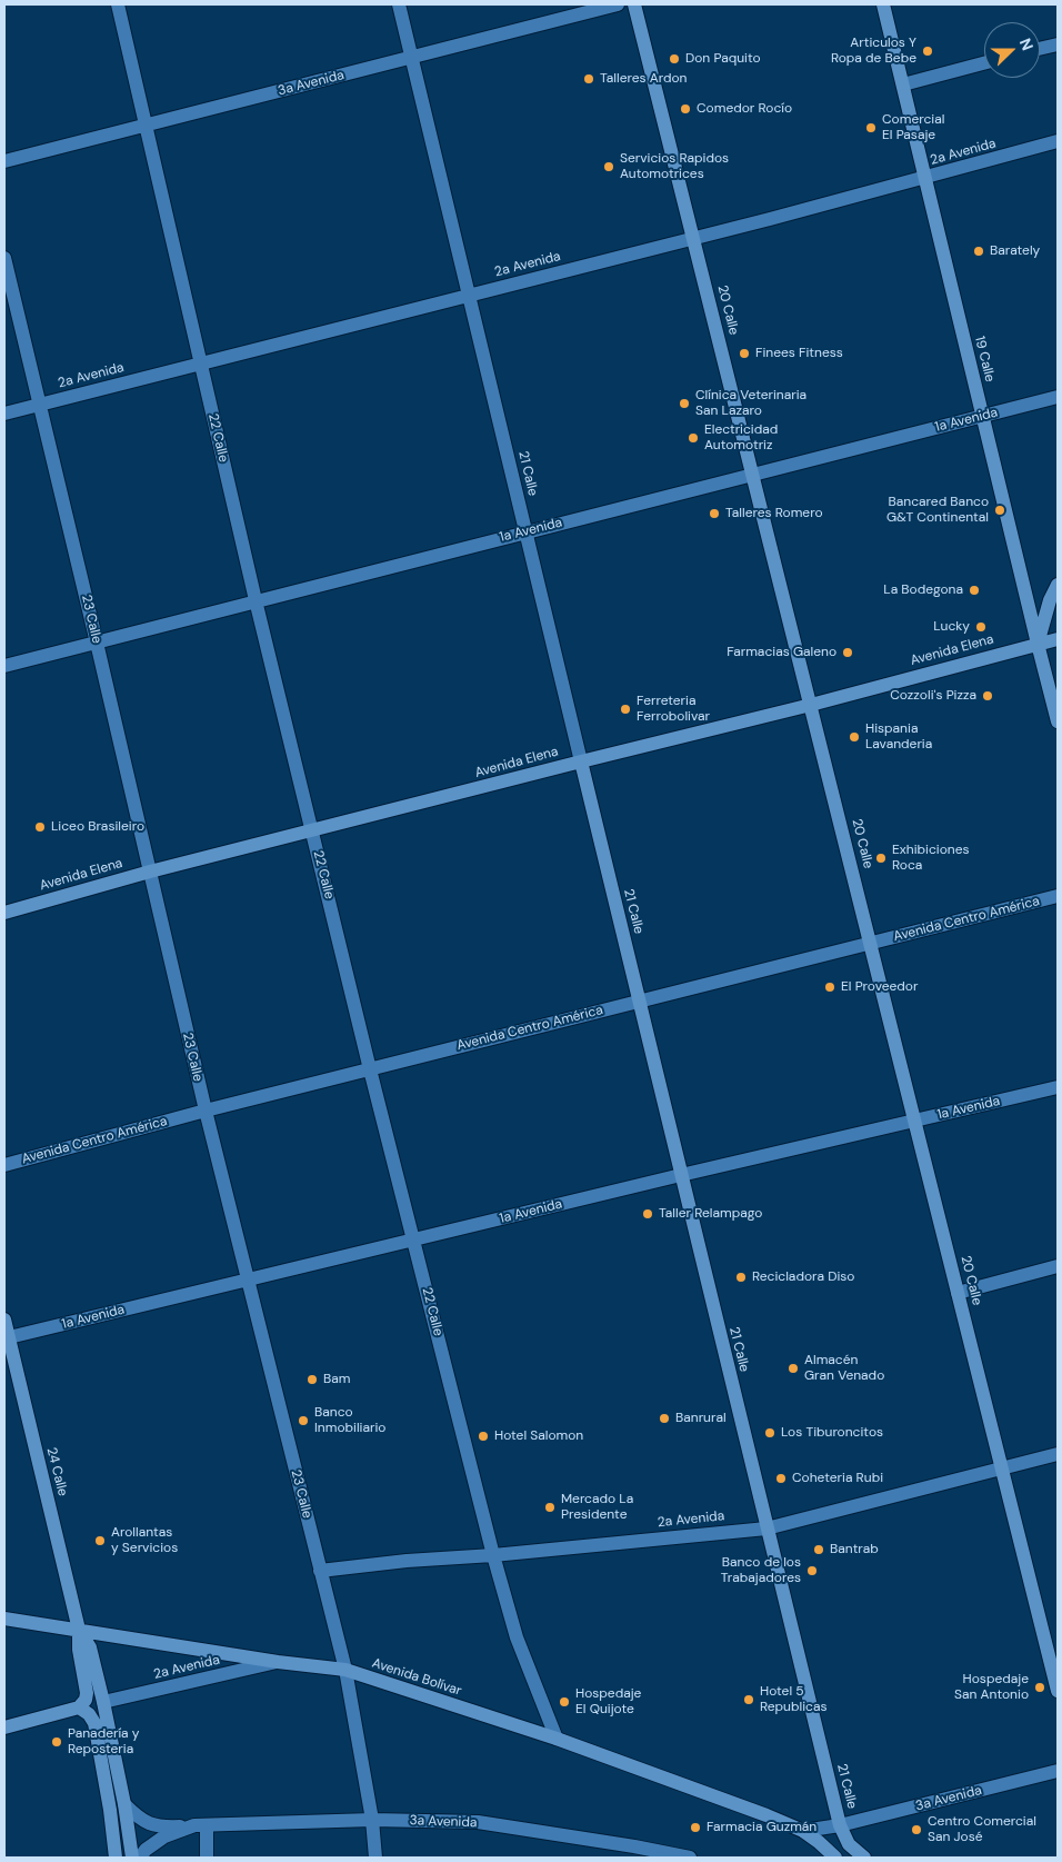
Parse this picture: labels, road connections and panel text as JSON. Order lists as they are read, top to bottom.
{
  "streets": {
    "main road": [
      "20 Calle",
      "19 Calle",
      "21 Calle",
      "Avenida Elena",
      "24 Calle",
      "Avenida Bolívar"
    ],
    "street": [
      "3a Avenida",
      "2a Avenida",
      "1a Avenida",
      "22 Calle",
      "23 Calle",
      "Avenida Centro América"
    ]
  },
  "crossings": [
    ["3a Avenida", "22 Calle"],
    ["3a Avenida", "21 Calle"],
    ["3a Avenida", "23 Calle"],
    ["3a Avenida", "24 Calle"],
    ["2a Avenida", "20 Calle"],
    ["2a Avenida", "19 Calle"],
    ["2a Avenida", "22 Calle"],
    ["2a Avenida", "21 Calle"],
    ["2a Avenida", "23 Calle"],
    ["2a Avenida", "24 Calle"],
    ["2a Avenida", "Avenida Bolívar"],
    ["20 Calle", "1a Avenida"],
    ["20 Calle", "Avenida Elena"],
    ["20 Calle", "Avenida Centro América"],
    ["19 Calle", "1a Avenida"],
    ["19 Calle", "Avenida Elena"],
    ["1a Avenida", "22 Calle"],
    ["1a Avenida", "21 Calle"],
    ["1a Avenida", "23 Calle"],
    ["1a Avenida", "24 Calle"],
    ["22 Calle", "Avenida Elena"],
    ["22 Calle", "Avenida Centro América"],
    ["22 Calle", "Avenida Bolívar"],
    ["21 Calle", "Avenida Elena"],
    ["21 Calle", "Avenida Centro América"],
    ["23 Calle", "Avenida Elena"],
    ["23 Calle", "Avenida Centro América"],
    ["23 Calle", "Avenida Bolívar"],
    ["24 Calle", "Avenida Bolívar"]
  ],
  "places": [
    "Articulos Y Ropa de Bebe",
    "Don Paquito",
    "Talleres Ardon",
    "Comedor Rocío",
    "Comercial El Pasaje",
    "Servicios Rapidos Automotrices",
    "Barately",
    "Finees Fitness",
    "Clínica Veterinaria San Lazaro",
    "Electricidad Automotriz",
    "Bancared Banco G&T Continental",
    "Talleres Romero",
    "La Bodegona",
    "Lucky",
    "Farmacias Galeno",
    "Cozzoli's Pizza",
    "Ferreteria Ferrobolivar",
    "Hispania Lavanderia",
    "Liceo Brasileiro",
    "Exhibiciones Roca",
    "El Proveedor",
    "Taller Relampago",
    "Recicladora Diso",
    "Almacén Gran Venado",
    "Bam",
    "Banrural",
    "Banco Inmobiliario",
    "Los Tiburoncitos",
    "Hotel Salomon",
    "Coheteria Rubi",
    "Mercado La Presidente",
    "Arollantas y Servicios",
    "Bantrab",
    "Banco de los Trabajadores",
    "Hospedaje San Antonio",
    "Hotel 5 Republicas",
    "Hospedaje El Quijote",
    "Panadería y Reposteria",
    "Farmacia Guzmán",
    "Centro Comercial San José"
  ],
  "north": "right"
}
